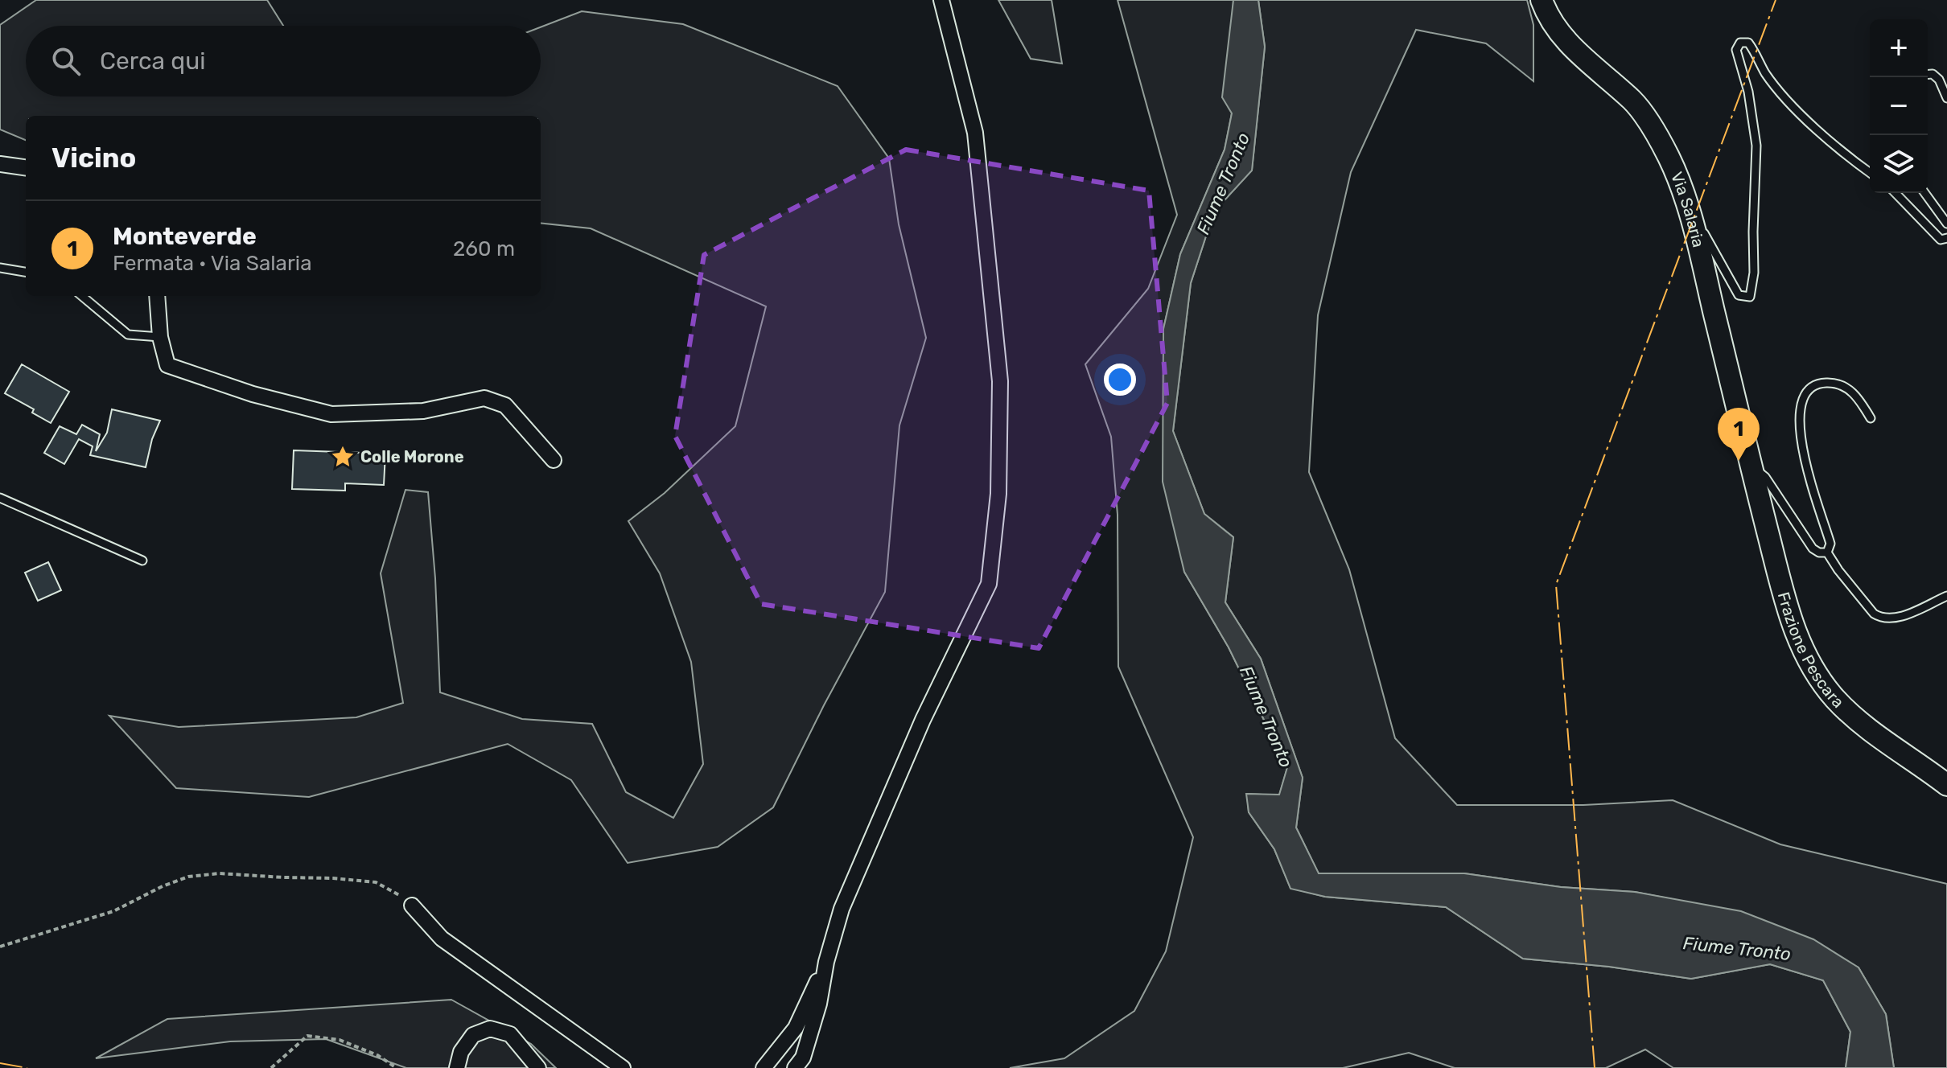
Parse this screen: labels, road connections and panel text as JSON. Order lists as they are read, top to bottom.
{
  "streets": {
    "main road": ["Via Salaria", "Frazione Pescara"]
  },
  "crossings": [
    ["Via Salaria", "Frazione Pescara"]
  ],
  "water": ["Fiume Tronto"],
  "places": {
    "place": ["Colle Morone"]
  },
  "page": {
    "map_buttons": ["+", "−"],
    "search": "Cerca qui",
    "heading": "Vicino",
    "list": [
      {
        "mark": "1",
        "name": "Monteverde",
        "note": "Fermata · Via Salaria",
        "value": "260 m"
      }
    ],
    "pins": "1"
  }
}
